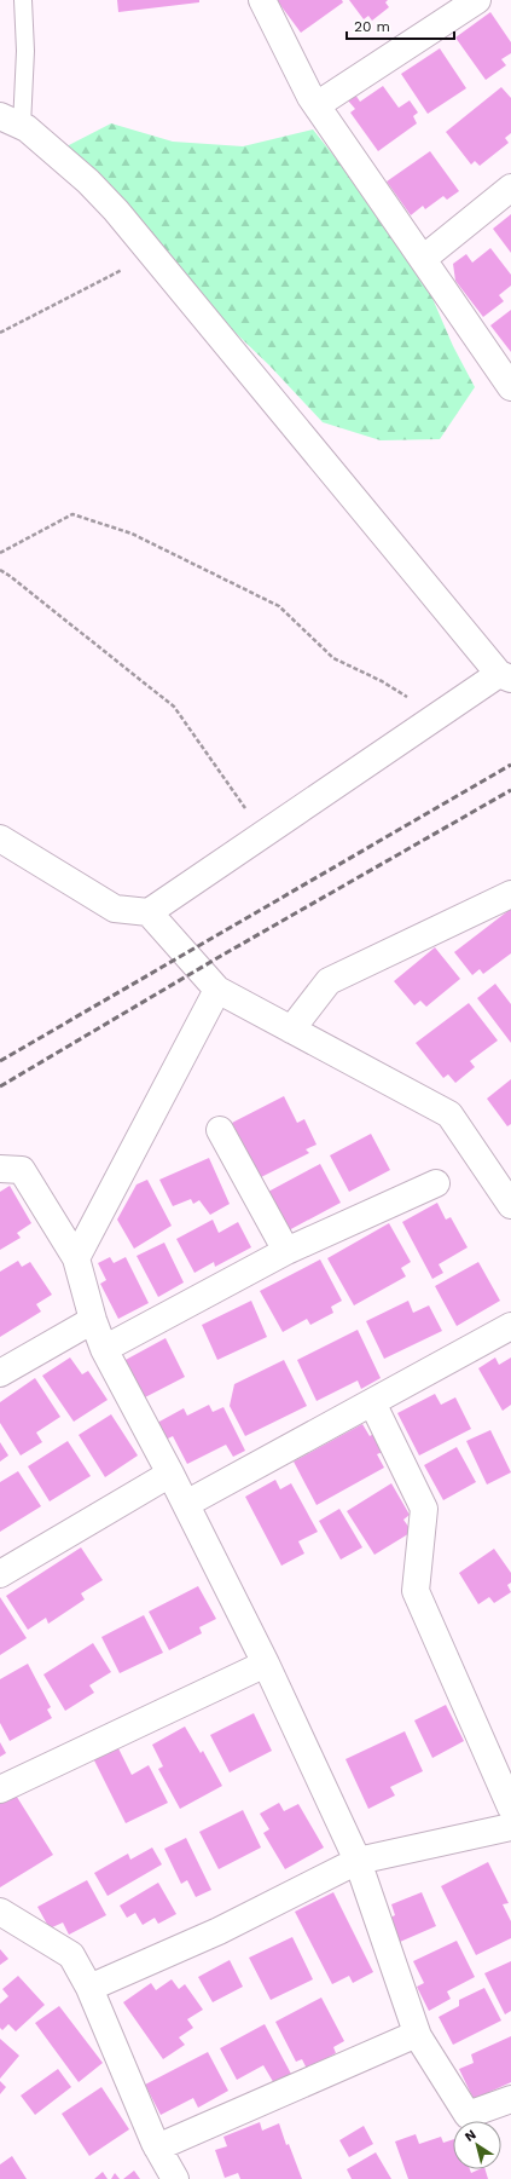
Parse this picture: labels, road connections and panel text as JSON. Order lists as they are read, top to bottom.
{
  "scale_bar": "20 m",
  "north": "top left"
}
